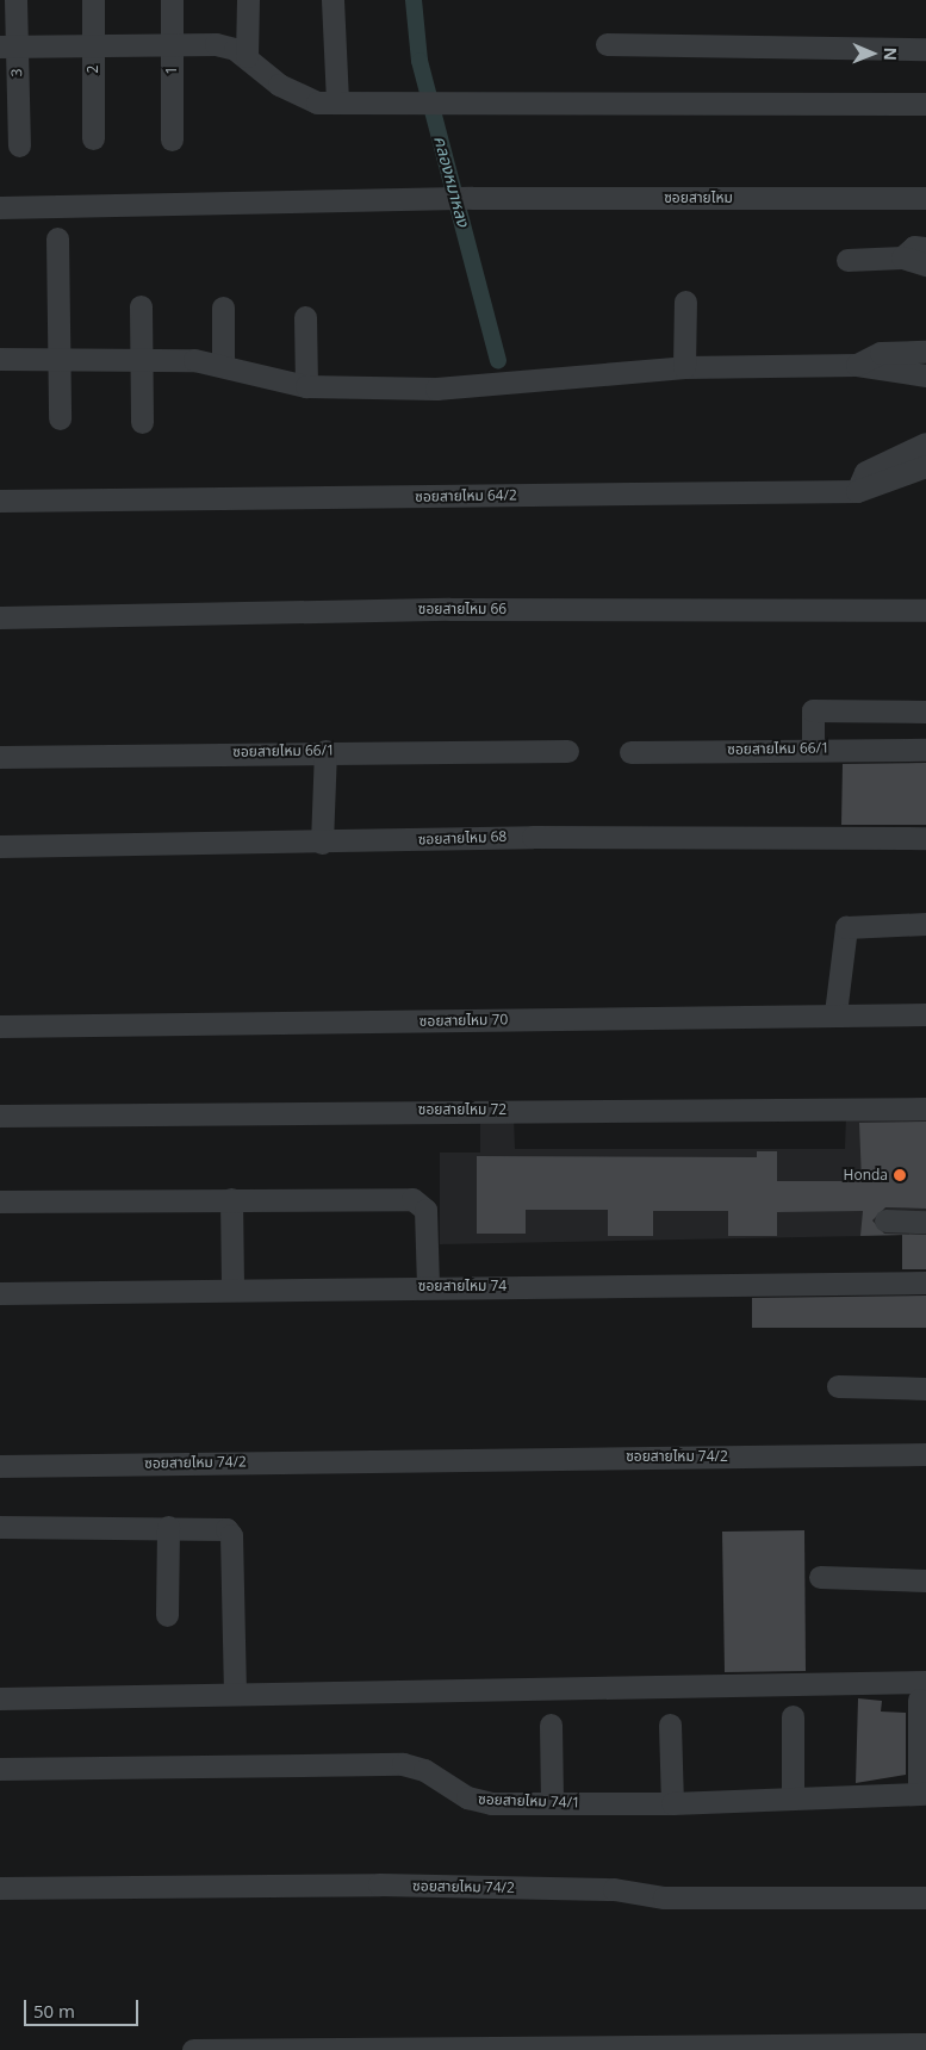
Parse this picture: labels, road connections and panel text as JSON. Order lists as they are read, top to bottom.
{
  "streets": {
    "street": [
      "2",
      "1",
      "3",
      "ซอยสายไหม",
      "ซอยสายไหม 64/2",
      "ซอยสายไหม 66",
      "ซอยสายไหม 66/1",
      "ซอยสายไหม 68",
      "ซอยสายไหม 70",
      "ซอยสายไหม 72",
      "ซอยสายไหม 74",
      "ซอยสายไหม 74/2",
      "ซอยสายไหม 74/1"
    ]
  },
  "water": ["คลองหมาหลง"],
  "places": ["Honda"],
  "scale_bar": "50 m",
  "north": "right"
}
